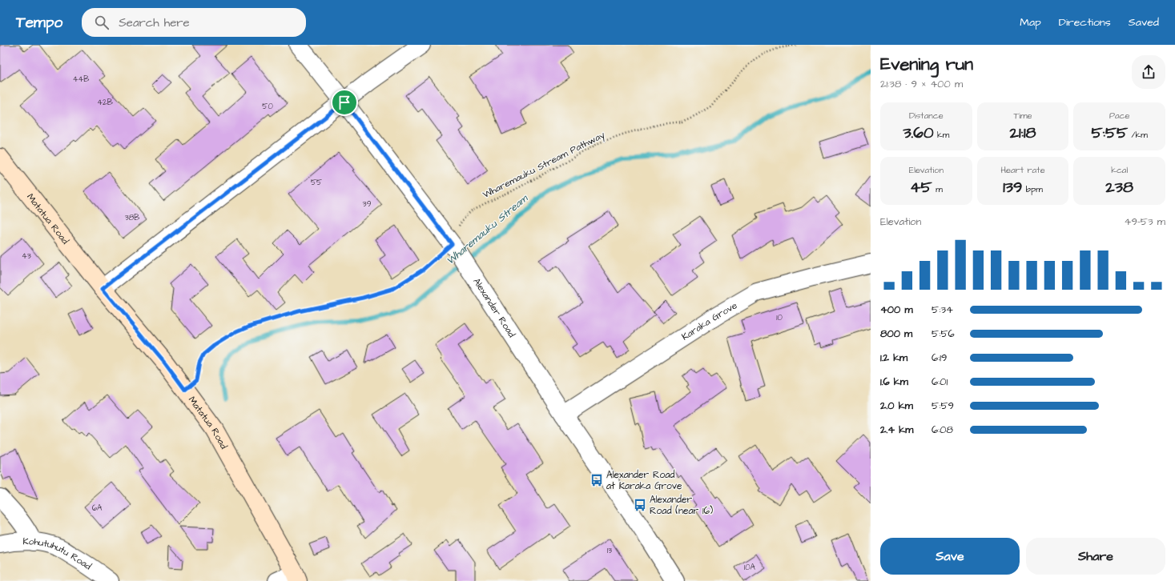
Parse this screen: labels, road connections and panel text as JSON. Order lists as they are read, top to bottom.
{
  "streets": {
    "main road": ["Matatua Road"],
    "street": ["Alexander Road", "Karaka Grove", "Kohutuhutu Road"],
    "path": ["Wharemauku Stream Pathway"]
  },
  "crossings": [
    ["Wharemauku Stream Pathway", "Matatua Road"],
    ["Wharemauku Stream Pathway", "Alexander Road"],
    ["Alexander Road", "Karaka Grove"]
  ],
  "water": ["Wharemauku Stream"],
  "places": {
    "bus stop": ["Alexander Road at Karaka Grove", "Alexander Road (near 16)"]
  },
  "house_numbers": [
    "44B",
    "42B",
    "50",
    "55",
    "39",
    "38B",
    "43",
    "10",
    "6A",
    "13",
    "10A"
  ],
  "page": {
    "header": "Tempo",
    "search": "Search here",
    "nav": ["Map", "Directions", "Saved"],
    "heading": ["Evening run", "21:38 · 9 × 400 m"],
    "stats": [
      ["Distance", "3.60 km"],
      ["Time", "21:18"],
      ["Pace", "5:55 /km"],
      ["Elevation", "45 m"],
      ["Heart rate", "139 bpm"],
      ["kcal", "238"]
    ],
    "chart": ["Elevation", "49–53 m"],
    "list": [
      {
        "name": "400 m",
        "note": "5:34"
      },
      {
        "name": "800 m",
        "note": "5:56"
      },
      {
        "name": "1.2 km",
        "note": "6:19"
      },
      {
        "name": "1.6 km",
        "note": "6:01"
      },
      {
        "name": "2.0 km",
        "note": "5:59"
      },
      {
        "name": "2.4 km",
        "note": "6:08"
      }
    ],
    "buttons": ["Save", "Share"]
  }
}
